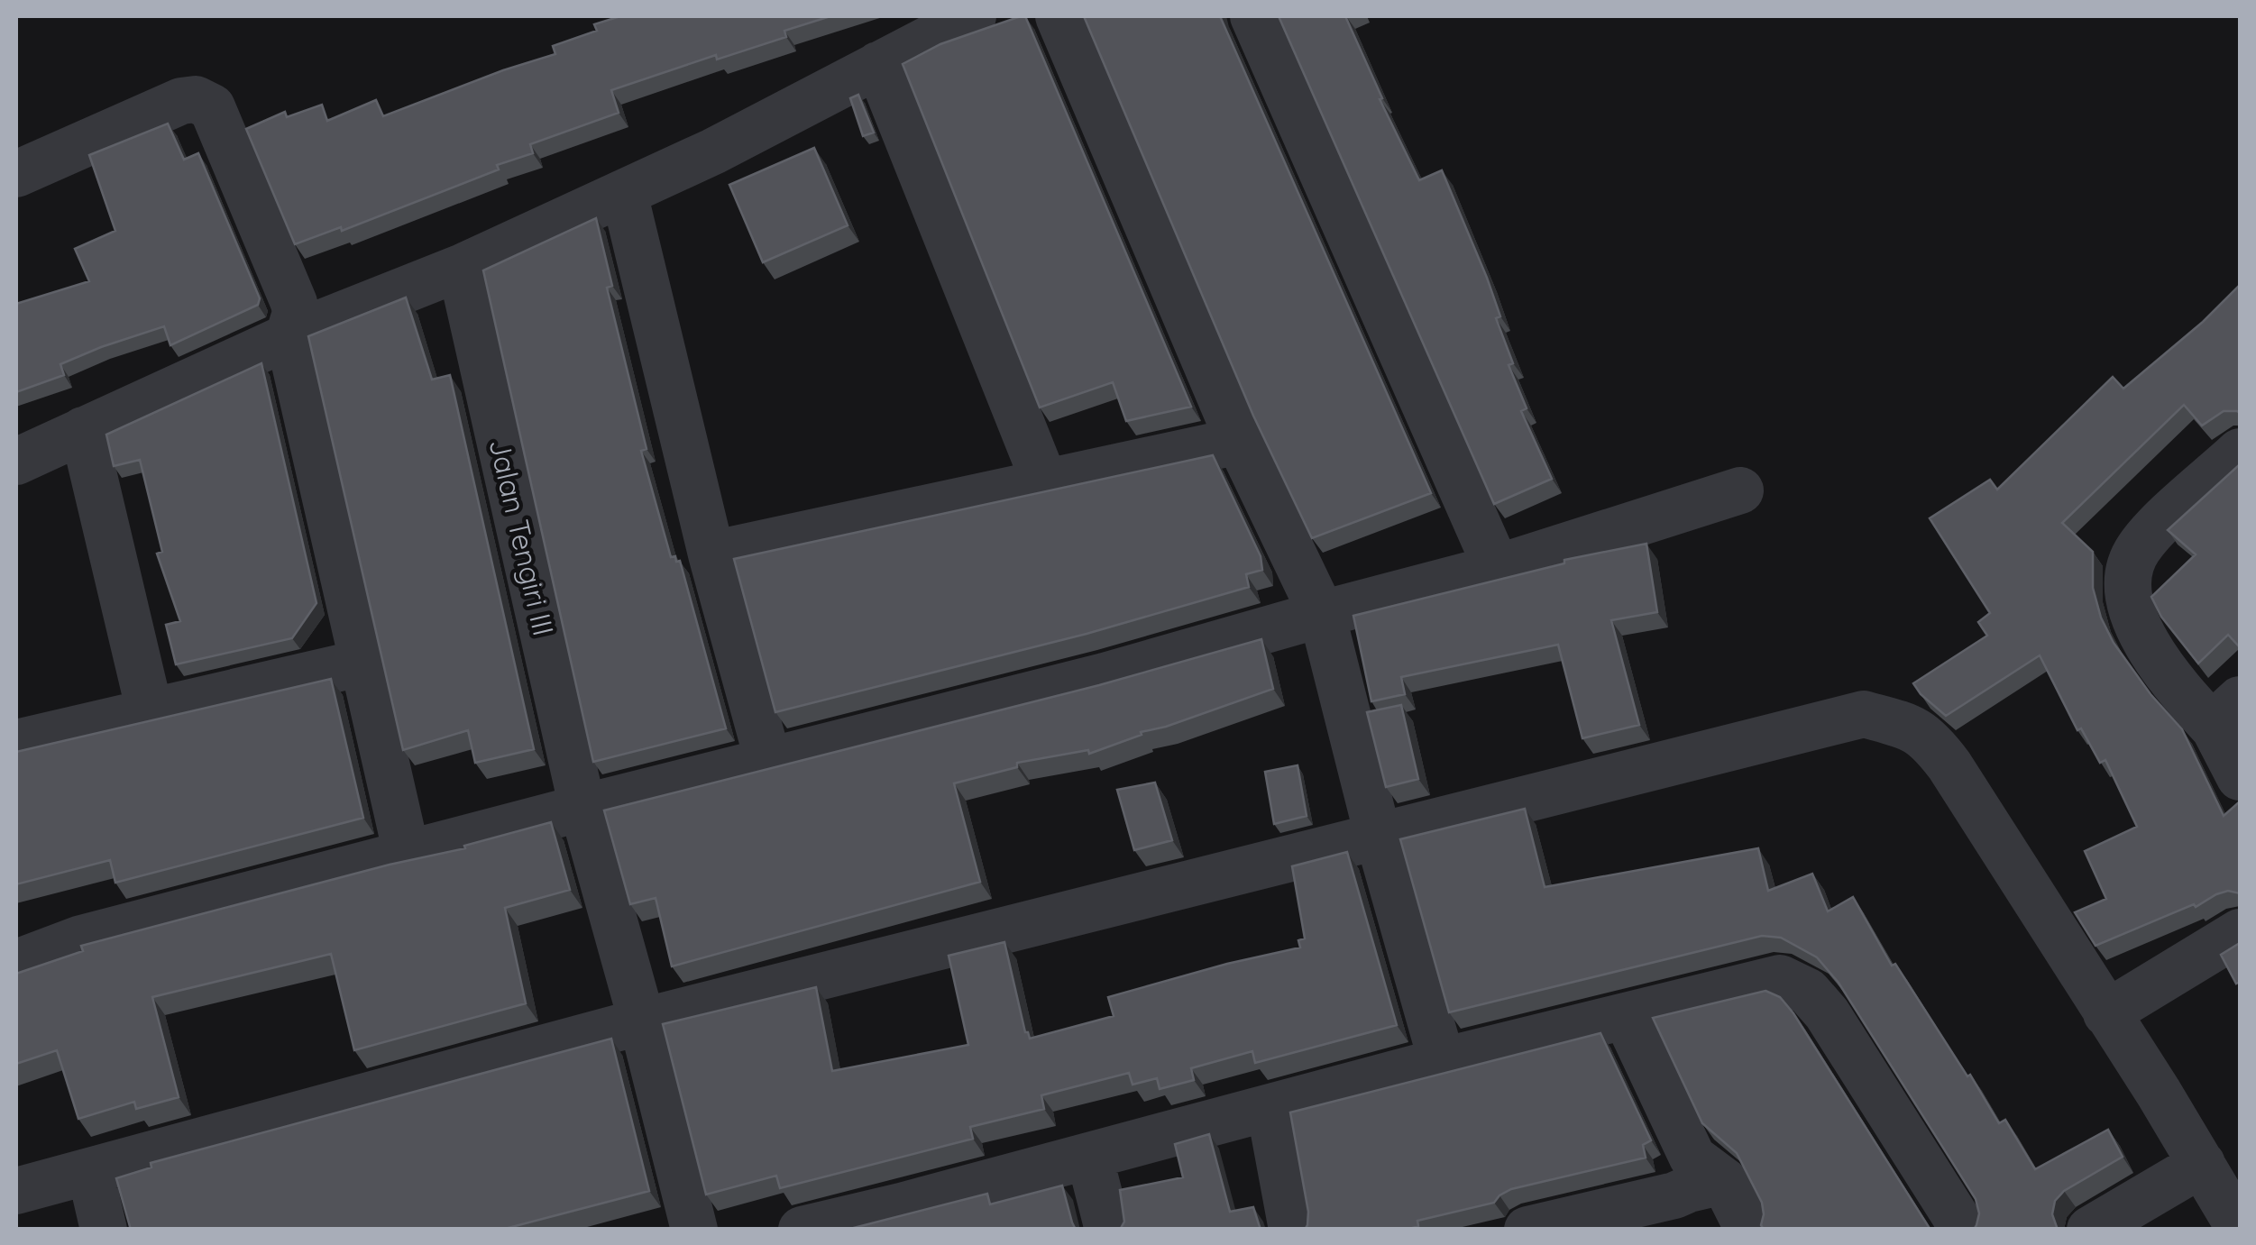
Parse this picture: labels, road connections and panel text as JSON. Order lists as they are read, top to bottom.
{
  "streets": {
    "street": ["Jalan Tengiri III"]
  }
}
